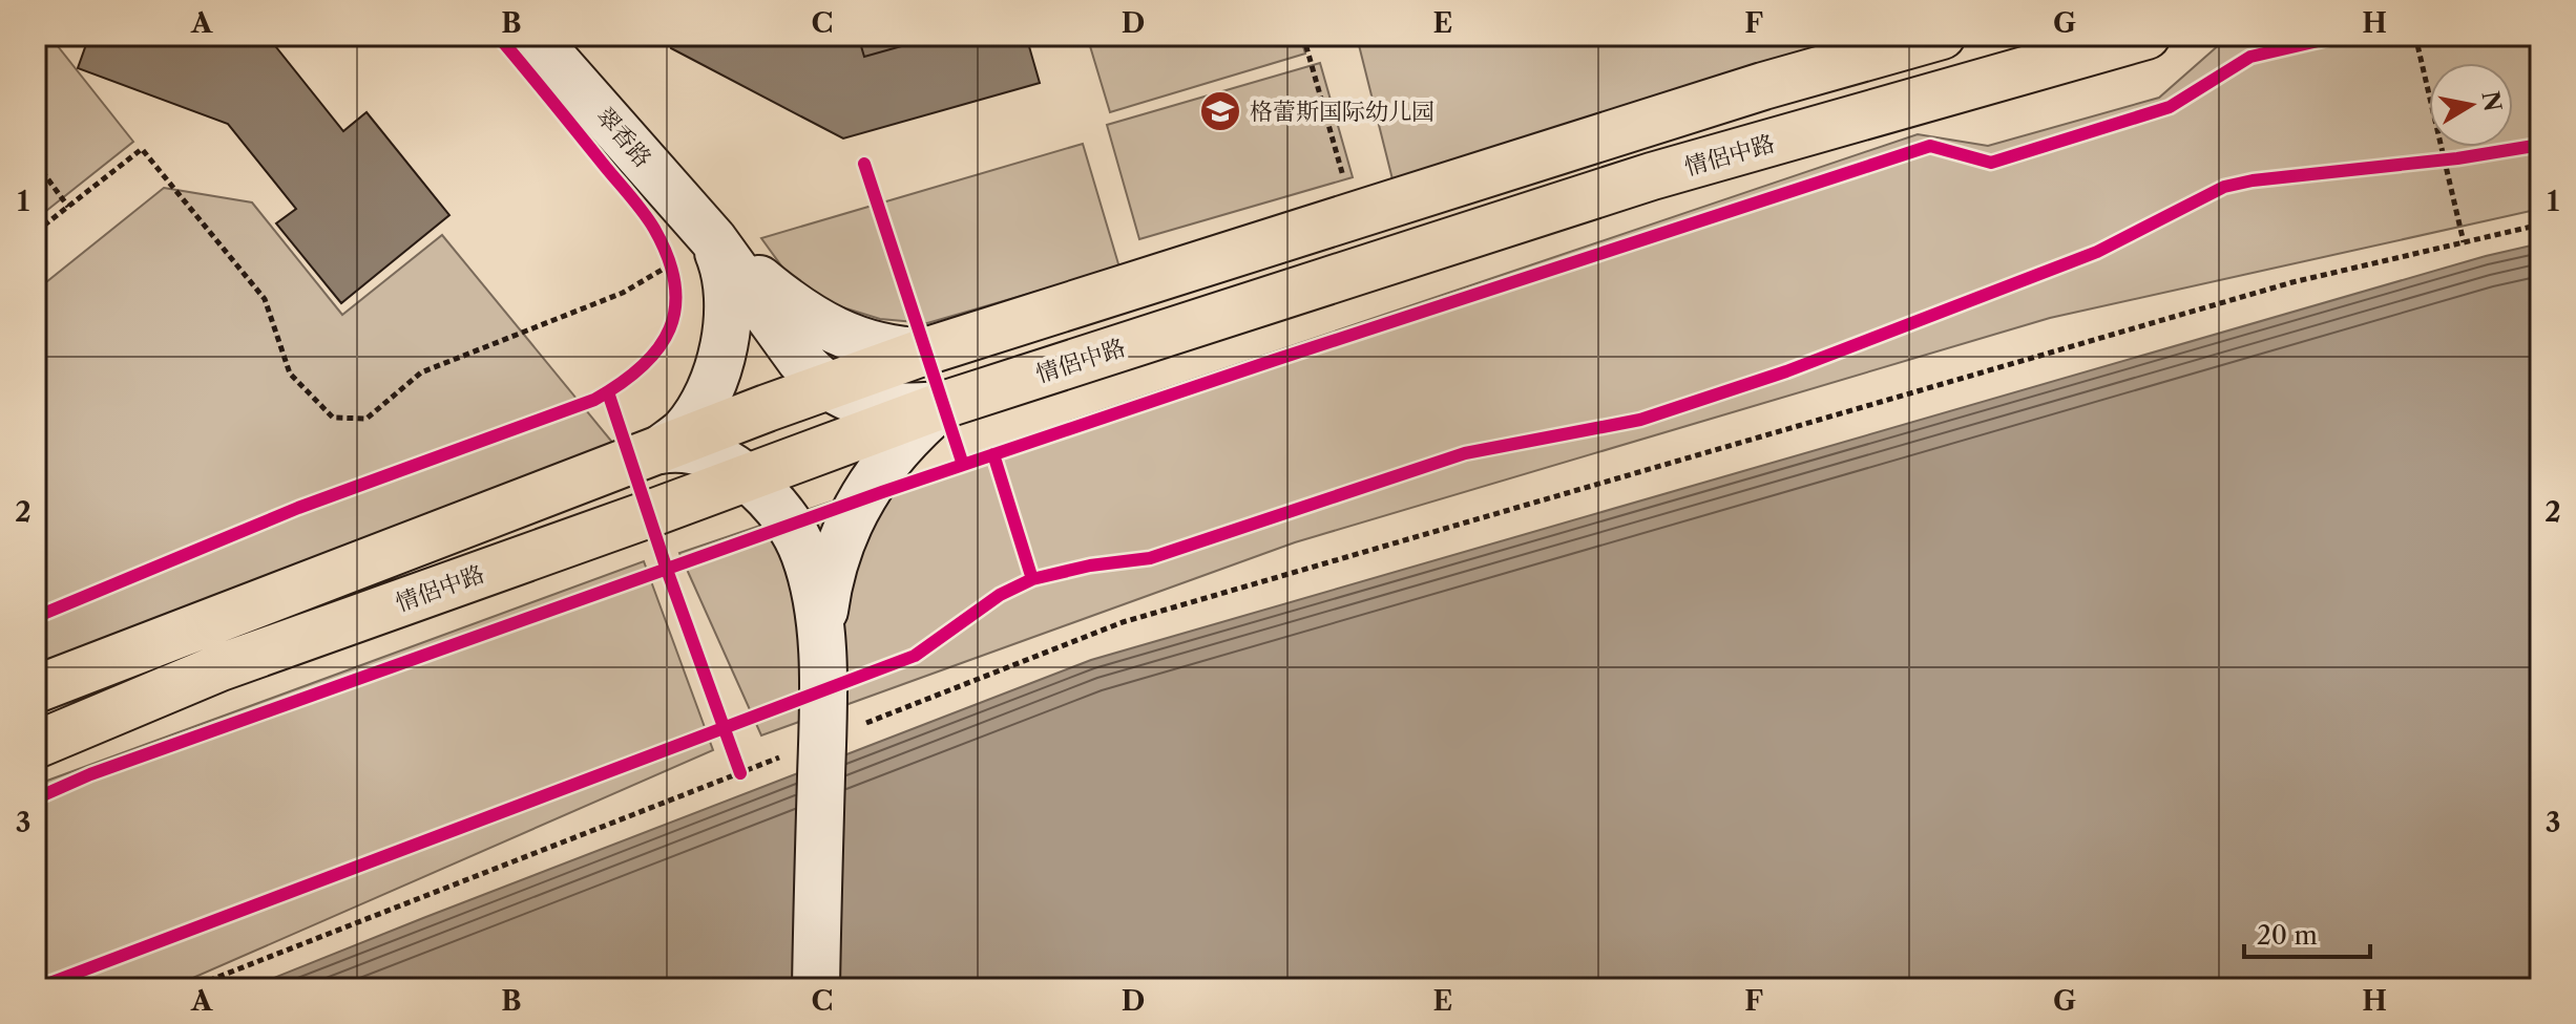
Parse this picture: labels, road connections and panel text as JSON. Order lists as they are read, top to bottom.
{
  "streets": {
    "highway": ["情侶中路"],
    "main road": ["翠香路"]
  },
  "places": {
    "school or university": ["格蕾斯国际幼儿园"]
  },
  "scale_bar": "20 m",
  "north": "right",
  "grid": {
    "columns": [
      "A",
      "B",
      "C",
      "D",
      "E",
      "F",
      "G",
      "H"
    ],
    "rows": ["1", "2", "3"]
  }
}
